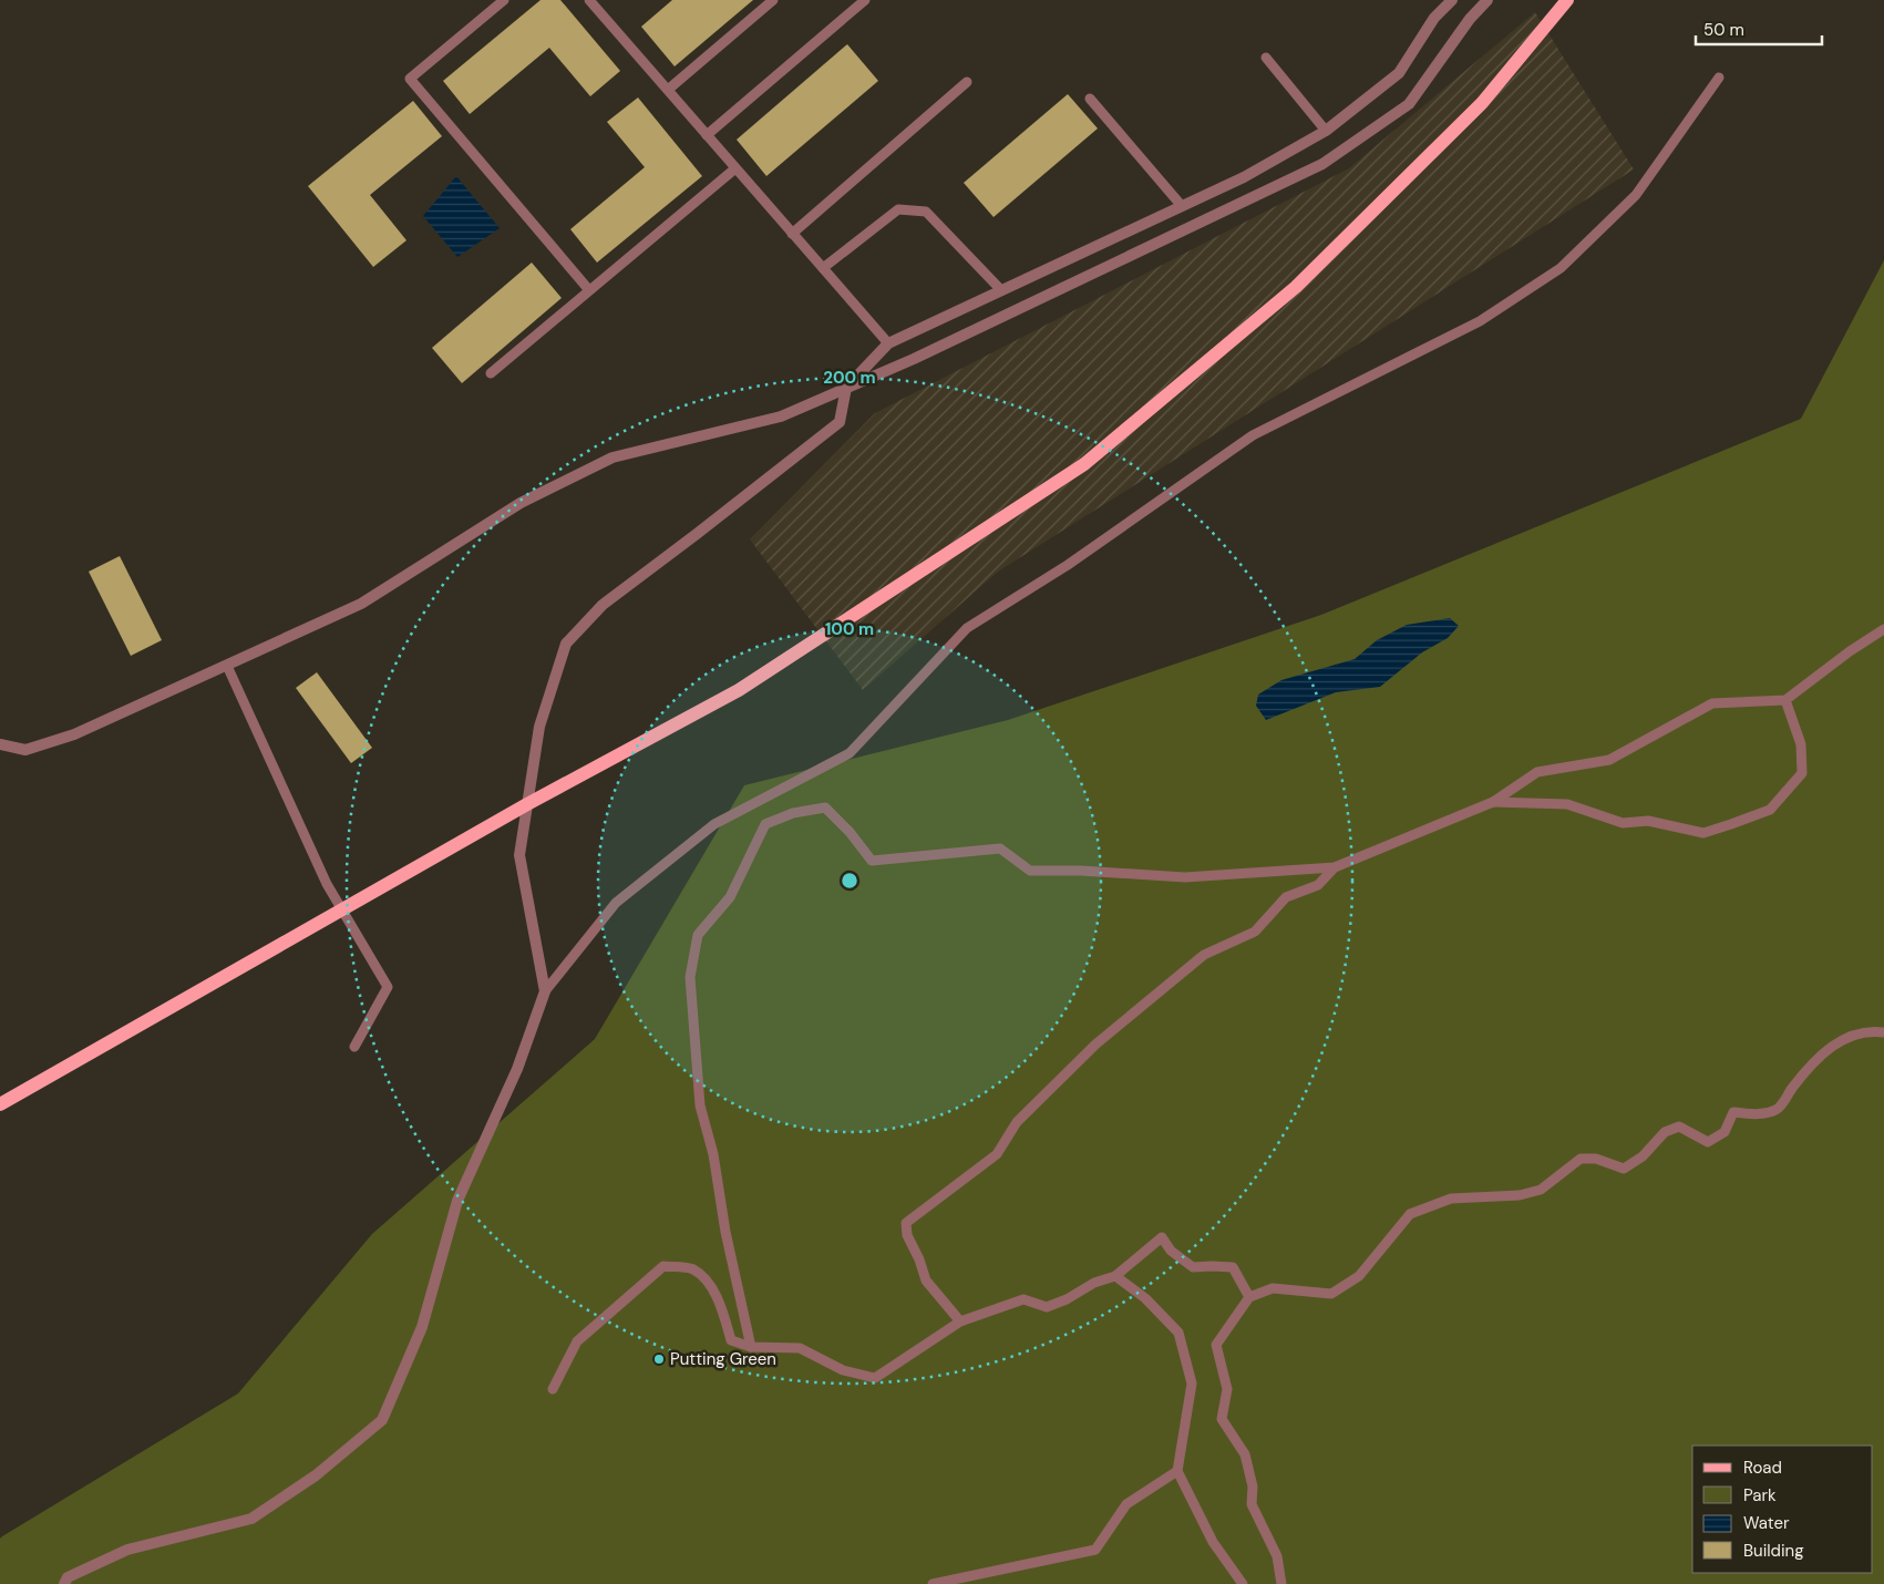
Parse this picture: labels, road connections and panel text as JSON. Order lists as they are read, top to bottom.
{
  "places": ["Putting Green"],
  "legend": [
    "Road",
    "Park",
    "Water",
    "Building"
  ],
  "scale_bar": "50 m",
  "rings": ["200 m", "100 m"]
}
